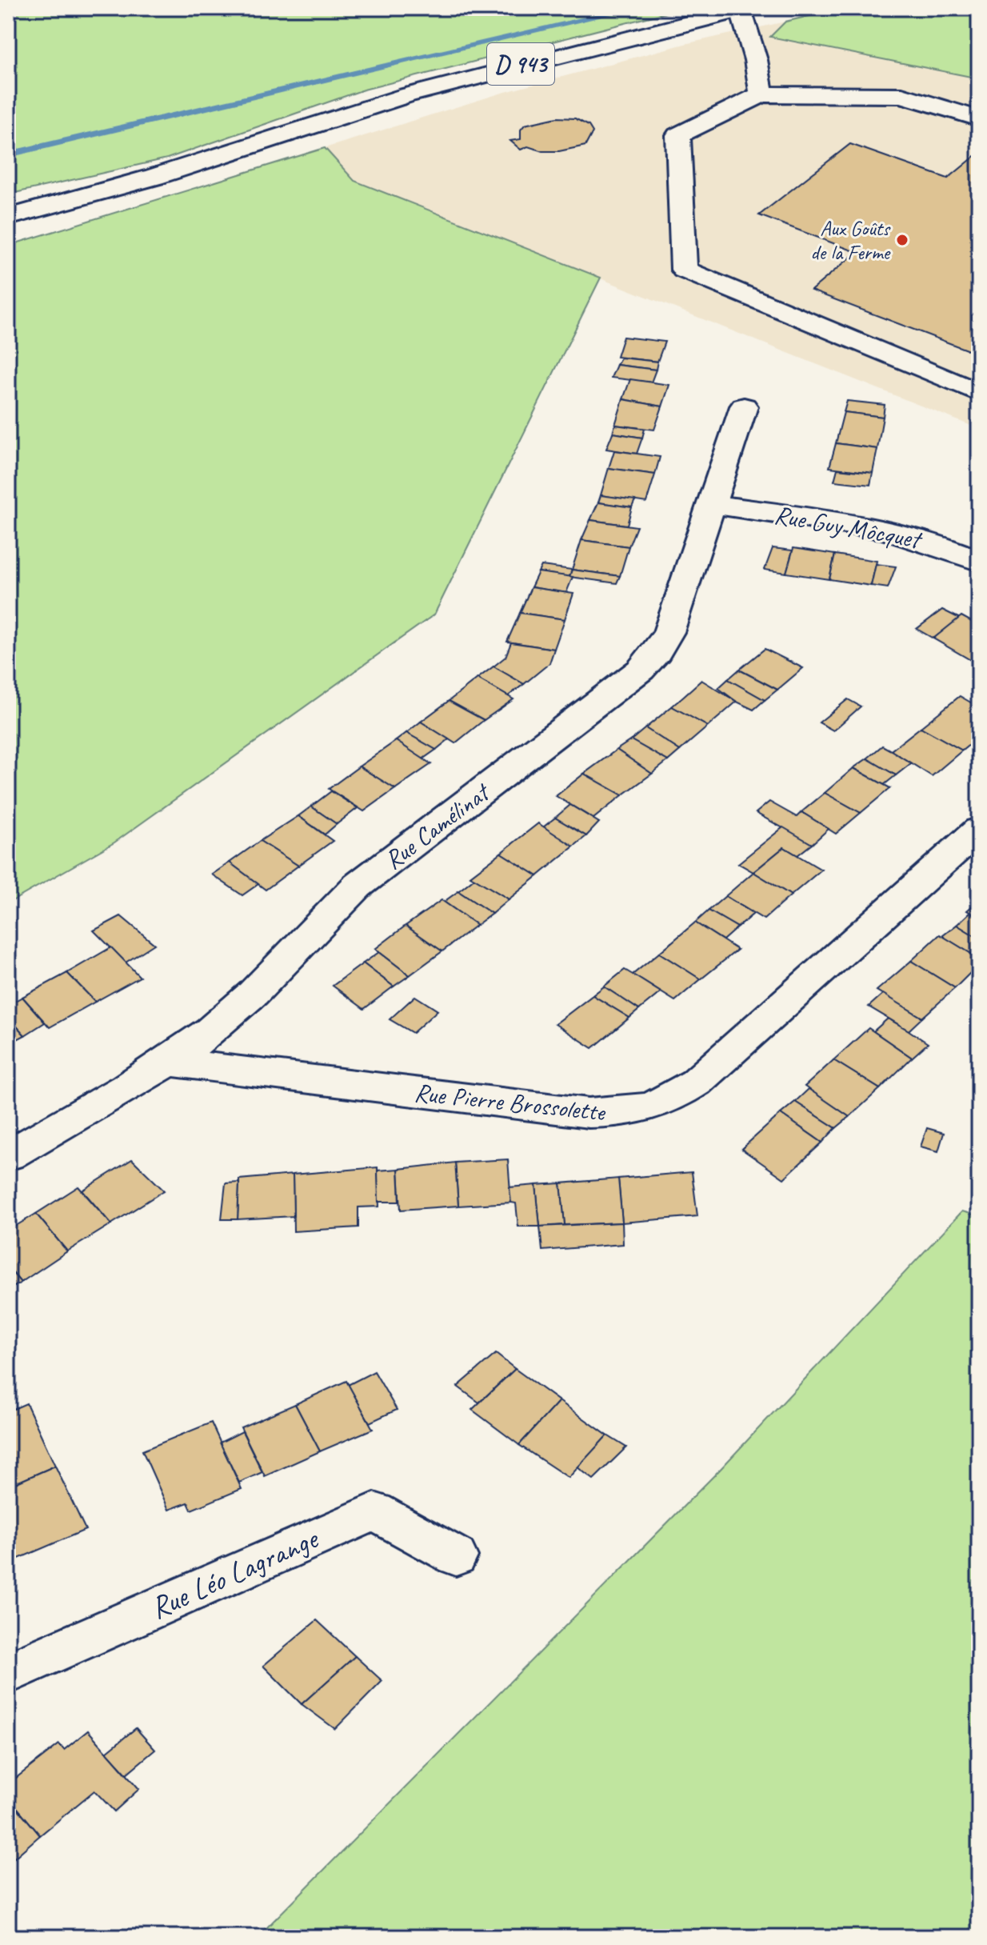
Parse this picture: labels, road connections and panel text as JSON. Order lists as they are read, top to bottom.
{
  "streets": {
    "street": [
      "D 943",
      "Rue Guy Môcquet",
      "Rue Camélinat",
      "Rue Pierre Brossolette",
      "Rue Léo Lagrange"
    ]
  },
  "crossings": [
    ["Rue Guy Môcquet", "Rue Camélinat"],
    ["Rue Camélinat", "Rue Pierre Brossolette"]
  ],
  "places": ["Aux Goûts de la Ferme"]
}
